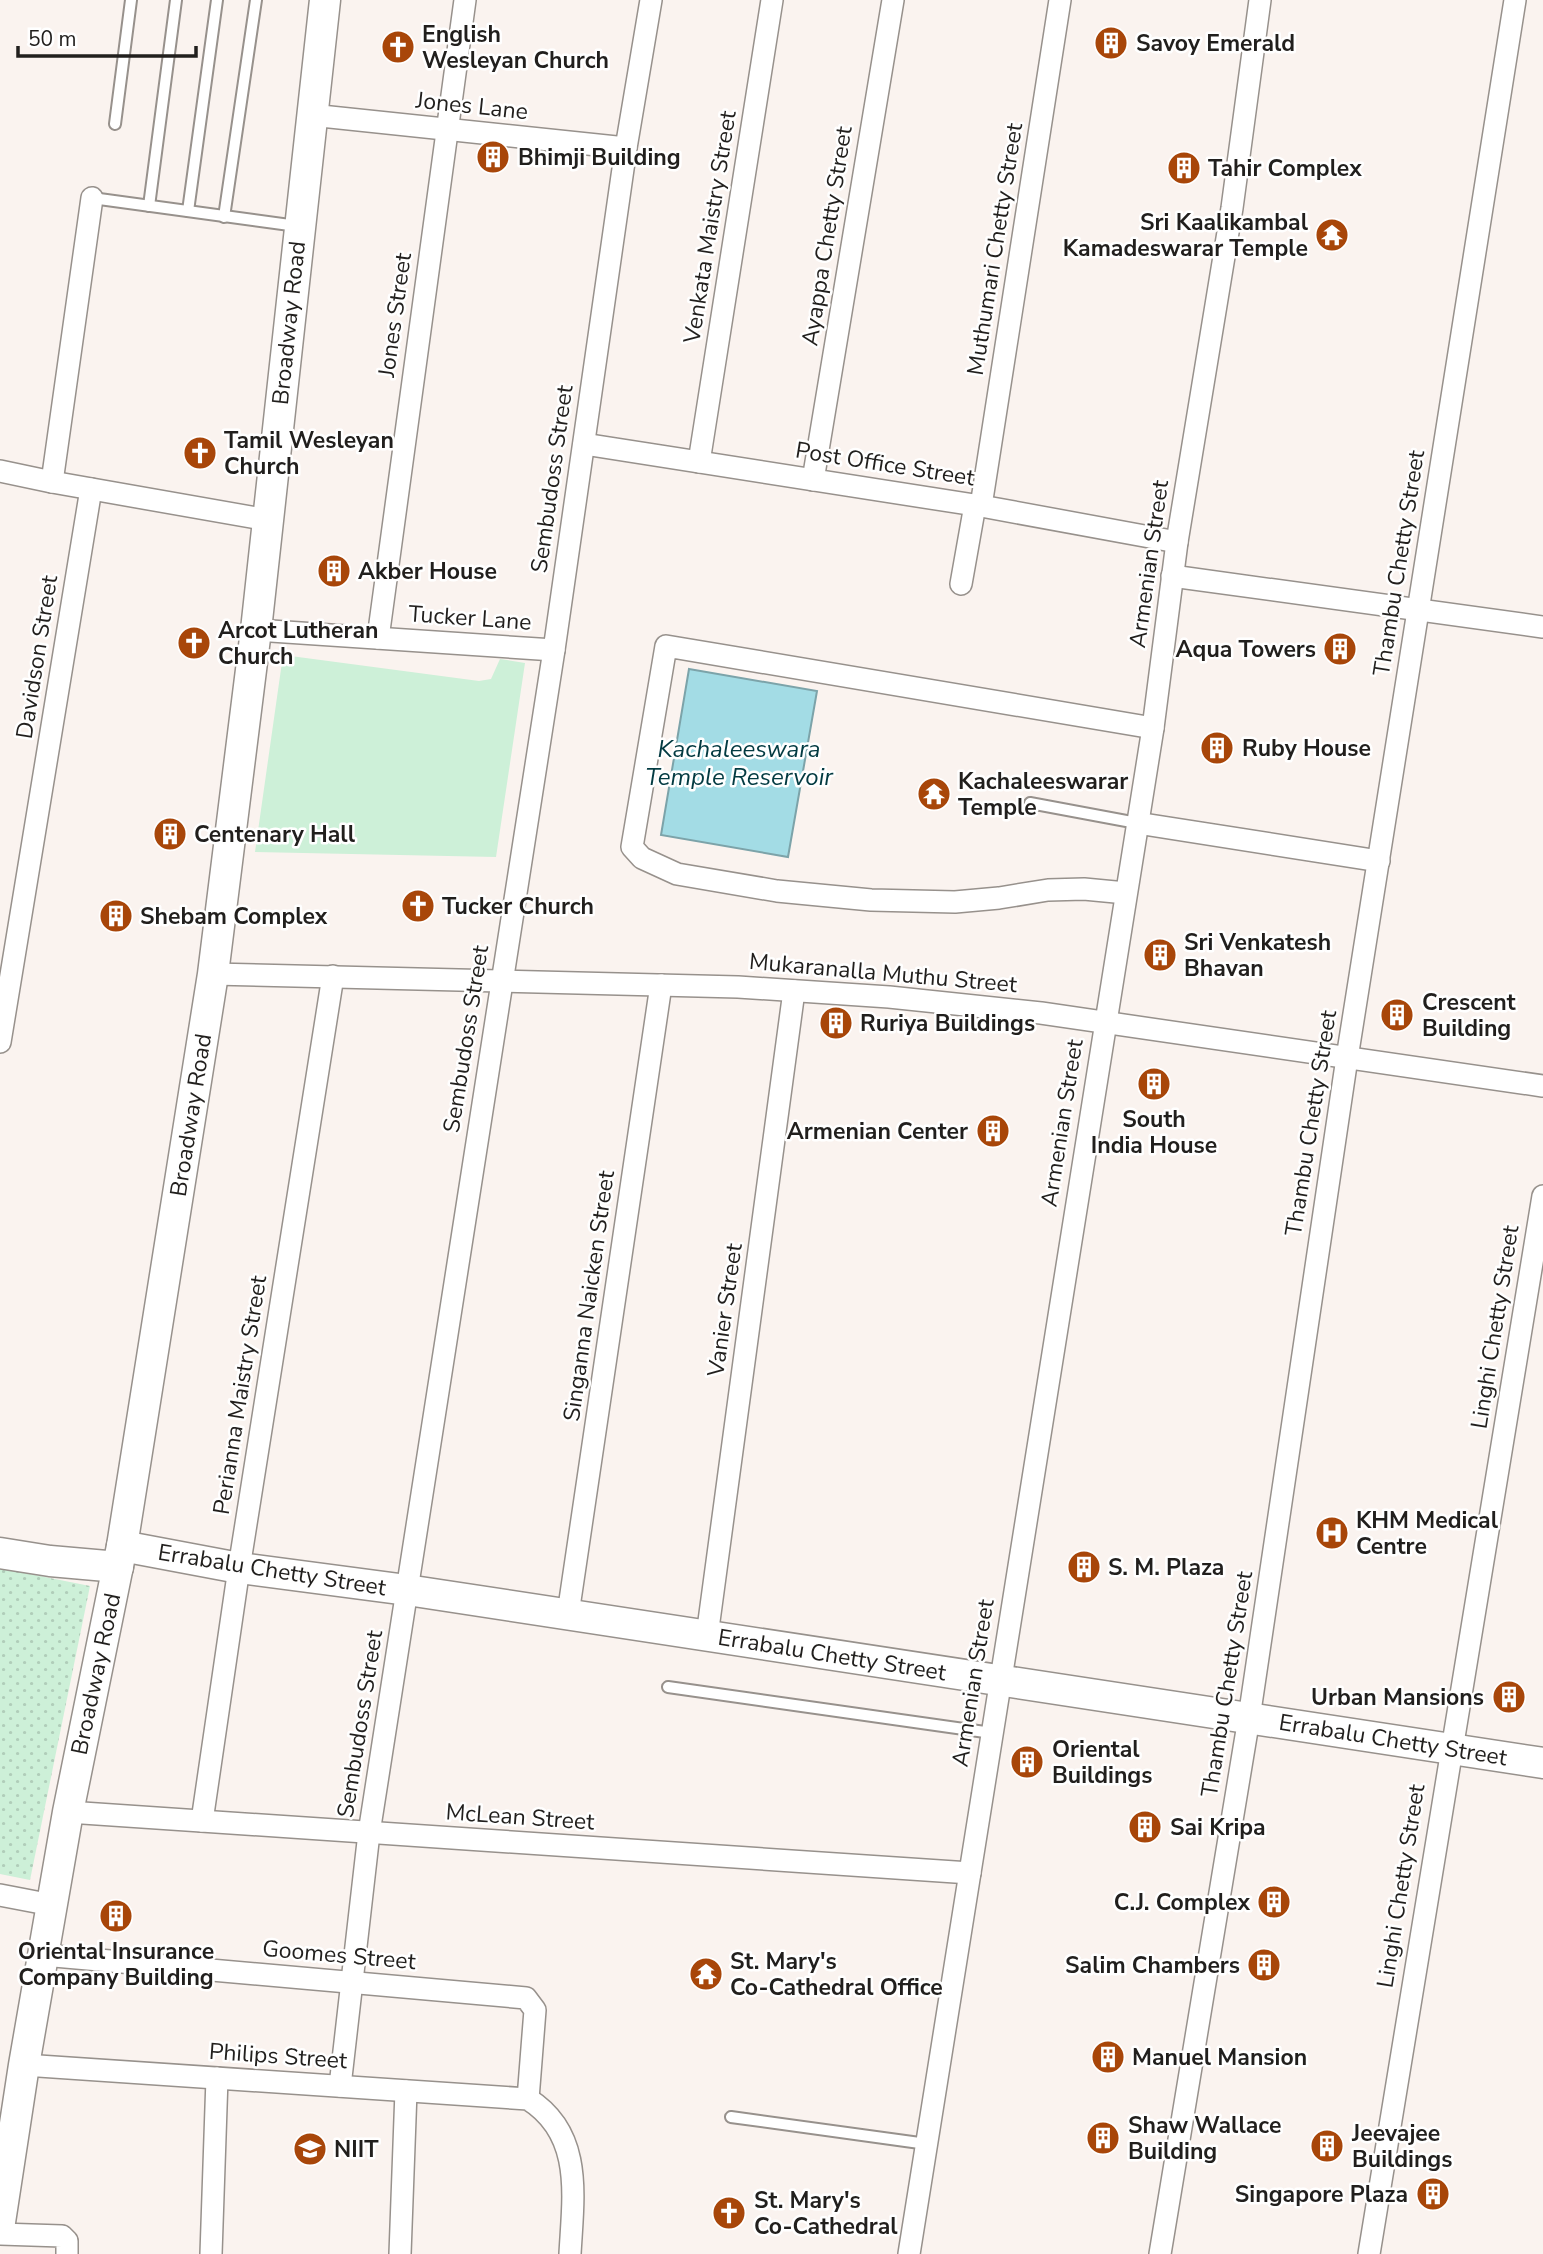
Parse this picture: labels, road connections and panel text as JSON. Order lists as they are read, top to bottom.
{
  "streets": {
    "main road": ["Broadway Road", "Errabalu Chetty Street"],
    "street": [
      "Jones Lane",
      "Venkata Maistry Street",
      "Ayappa Chetty Street",
      "Muthumari Chetty Street",
      "Jones Street",
      "Post Office Street",
      "Sembudoss Street",
      "Thambu Chetty Street",
      "Armenian Street",
      "Tucker Lane",
      "Davidson Street",
      "Mukaranalla Muthu Street",
      "Singanna Naicken Street",
      "Vanier Street",
      "Linghi Chetty Street",
      "Perianna Maistry Street",
      "McLean Street",
      "Goomes Street",
      "Philips Street"
    ]
  },
  "crossings": [
    ["Jones Lane", "Jones Street"],
    ["Jones Lane", "Broadway Road"],
    ["Jones Lane", "Sembudoss Street"],
    ["Venkata Maistry Street", "Post Office Street"],
    ["Ayappa Chetty Street", "Post Office Street"],
    ["Muthumari Chetty Street", "Post Office Street"],
    ["Jones Street", "Tucker Lane"],
    ["Broadway Road", "Tucker Lane"],
    ["Broadway Road", "Mukaranalla Muthu Street"],
    ["Broadway Road", "Errabalu Chetty Street"],
    ["Broadway Road", "McLean Street"],
    ["Broadway Road", "Goomes Street"],
    ["Broadway Road", "Philips Street"],
    ["Post Office Street", "Sembudoss Street"],
    ["Post Office Street", "Armenian Street"],
    ["Sembudoss Street", "Tucker Lane"],
    ["Sembudoss Street", "Mukaranalla Muthu Street"],
    ["Sembudoss Street", "Errabalu Chetty Street"],
    ["Sembudoss Street", "McLean Street"],
    ["Sembudoss Street", "Goomes Street"],
    ["Sembudoss Street", "Philips Street"],
    ["Thambu Chetty Street", "Mukaranalla Muthu Street"],
    ["Thambu Chetty Street", "Errabalu Chetty Street"],
    ["Armenian Street", "Mukaranalla Muthu Street"],
    ["Armenian Street", "Errabalu Chetty Street"],
    ["Armenian Street", "McLean Street"],
    ["Mukaranalla Muthu Street", "Singanna Naicken Street"],
    ["Mukaranalla Muthu Street", "Vanier Street"],
    ["Mukaranalla Muthu Street", "Perianna Maistry Street"],
    ["Singanna Naicken Street", "Errabalu Chetty Street"],
    ["Vanier Street", "Errabalu Chetty Street"],
    ["Linghi Chetty Street", "Errabalu Chetty Street"],
    ["Perianna Maistry Street", "Errabalu Chetty Street"],
    ["Perianna Maistry Street", "McLean Street"],
    ["Goomes Street", "Philips Street"]
  ],
  "water": ["Kachaleeswara Temple Reservoir"],
  "places": {
    "building": [
      "Savoy Emerald",
      "Bhimji Building",
      "Tahir Complex",
      "Akber House",
      "Aqua Towers",
      "Ruby House",
      "Centenary Hall",
      "Shebam Complex",
      "Sri Venkatesh Bhavan",
      "Crescent Building",
      "Ruriya Buildings",
      "South India House",
      "Armenian Center",
      "S. M. Plaza",
      "Urban Mansions",
      "Oriental Buildings",
      "Sai Kripa",
      "C.J. Complex",
      "Oriental Insurance Company Building",
      "Salim Chambers",
      "Manuel Mansion",
      "Shaw Wallace Building",
      "Jeevajee Buildings",
      "Singapore Plaza"
    ],
    "church": [
      "English Wesleyan Church",
      "Tamil Wesleyan Church",
      "Arcot Lutheran Church",
      "Tucker Church",
      "St. Mary's Co-Cathedral"
    ],
    "temple": ["Sri Kaalikambal Kamadeswarar Temple", "Kachaleeswarar Temple", "St. Mary's Co-Cathedral Office"],
    "hospital": ["KHM Medical Centre"],
    "school or university": ["NIIT"]
  },
  "scale_bar": "50 m"
}
